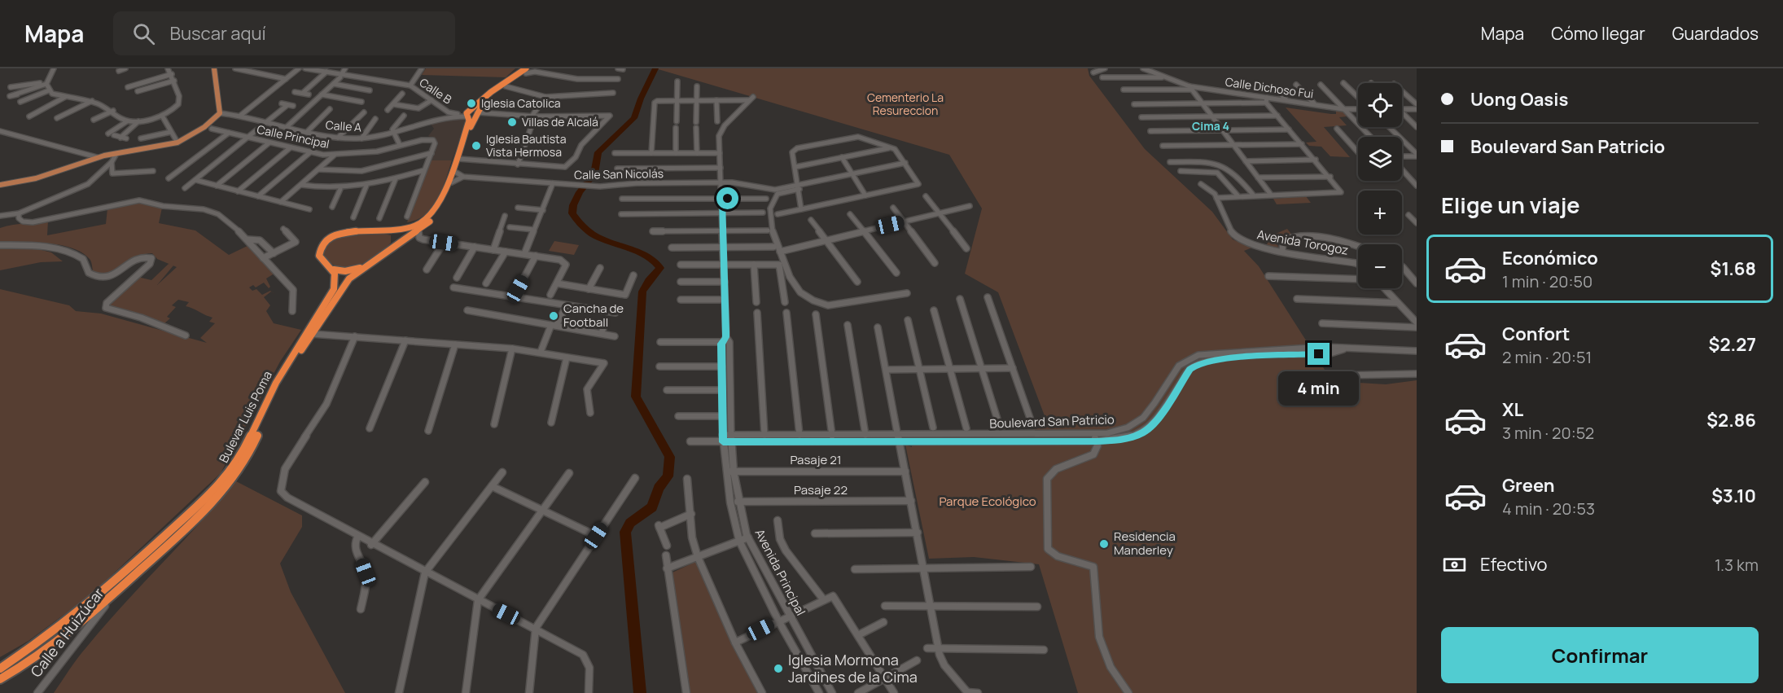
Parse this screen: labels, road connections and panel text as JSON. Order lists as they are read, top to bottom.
{
  "streets": {
    "highway": ["Bulevar Luis Poma"],
    "street": [
      "Calle Dichoso Fui",
      "Calle B",
      "Calle A",
      "Calle Principal",
      "Calle San Nicolás",
      "Avenida Torogoz",
      "Boulevard San Patricio",
      "Pasaje 21",
      "Pasaje 22",
      "Avenida Principal",
      "Calle a Huizúcar"
    ]
  },
  "crossings": [
    ["Calle B", "Calle A"],
    ["Calle San Nicolás", "Bulevar Luis Poma"],
    ["Calle San Nicolás", "Avenida Principal"],
    ["Bulevar Luis Poma", "Calle a Huizúcar"],
    ["Boulevard San Patricio", "Avenida Principal"],
    ["Pasaje 21", "Avenida Principal"],
    ["Pasaje 22", "Avenida Principal"]
  ],
  "districts": ["Cima 4"],
  "parks": ["Cementerio La Resureccion", "Parque Ecológico"],
  "places": [
    "Iglesia Catolica",
    "Villas de Alcalá",
    "Iglesia Bautista Vista Hermosa",
    "Cancha de Football",
    "Residencia Manderley",
    "Iglesia Mormona Jardines de la Cima"
  ],
  "page": {
    "header": "Mapa",
    "search": "Buscar aquí",
    "nav": ["Mapa", "Cómo llegar", "Guardados"],
    "banner": ["Uong Oasis", "Boulevard San Patricio"],
    "map_buttons": ["+", "−"],
    "heading": "Elige un viaje",
    "list": [
      {
        "name": "Económico",
        "note": "1 min · 20:50",
        "value": "$1.68"
      },
      {
        "name": "Confort",
        "note": "2 min · 20:51",
        "value": "$2.27"
      },
      {
        "name": "XL",
        "note": "3 min · 20:52",
        "value": "$2.86"
      },
      {
        "name": "Green",
        "note": "4 min · 20:53",
        "value": "$3.10"
      }
    ],
    "bubble": "4 min",
    "pay": ["Efectivo", "1.3 km"],
    "buttons": "Confirmar"
  }
}
